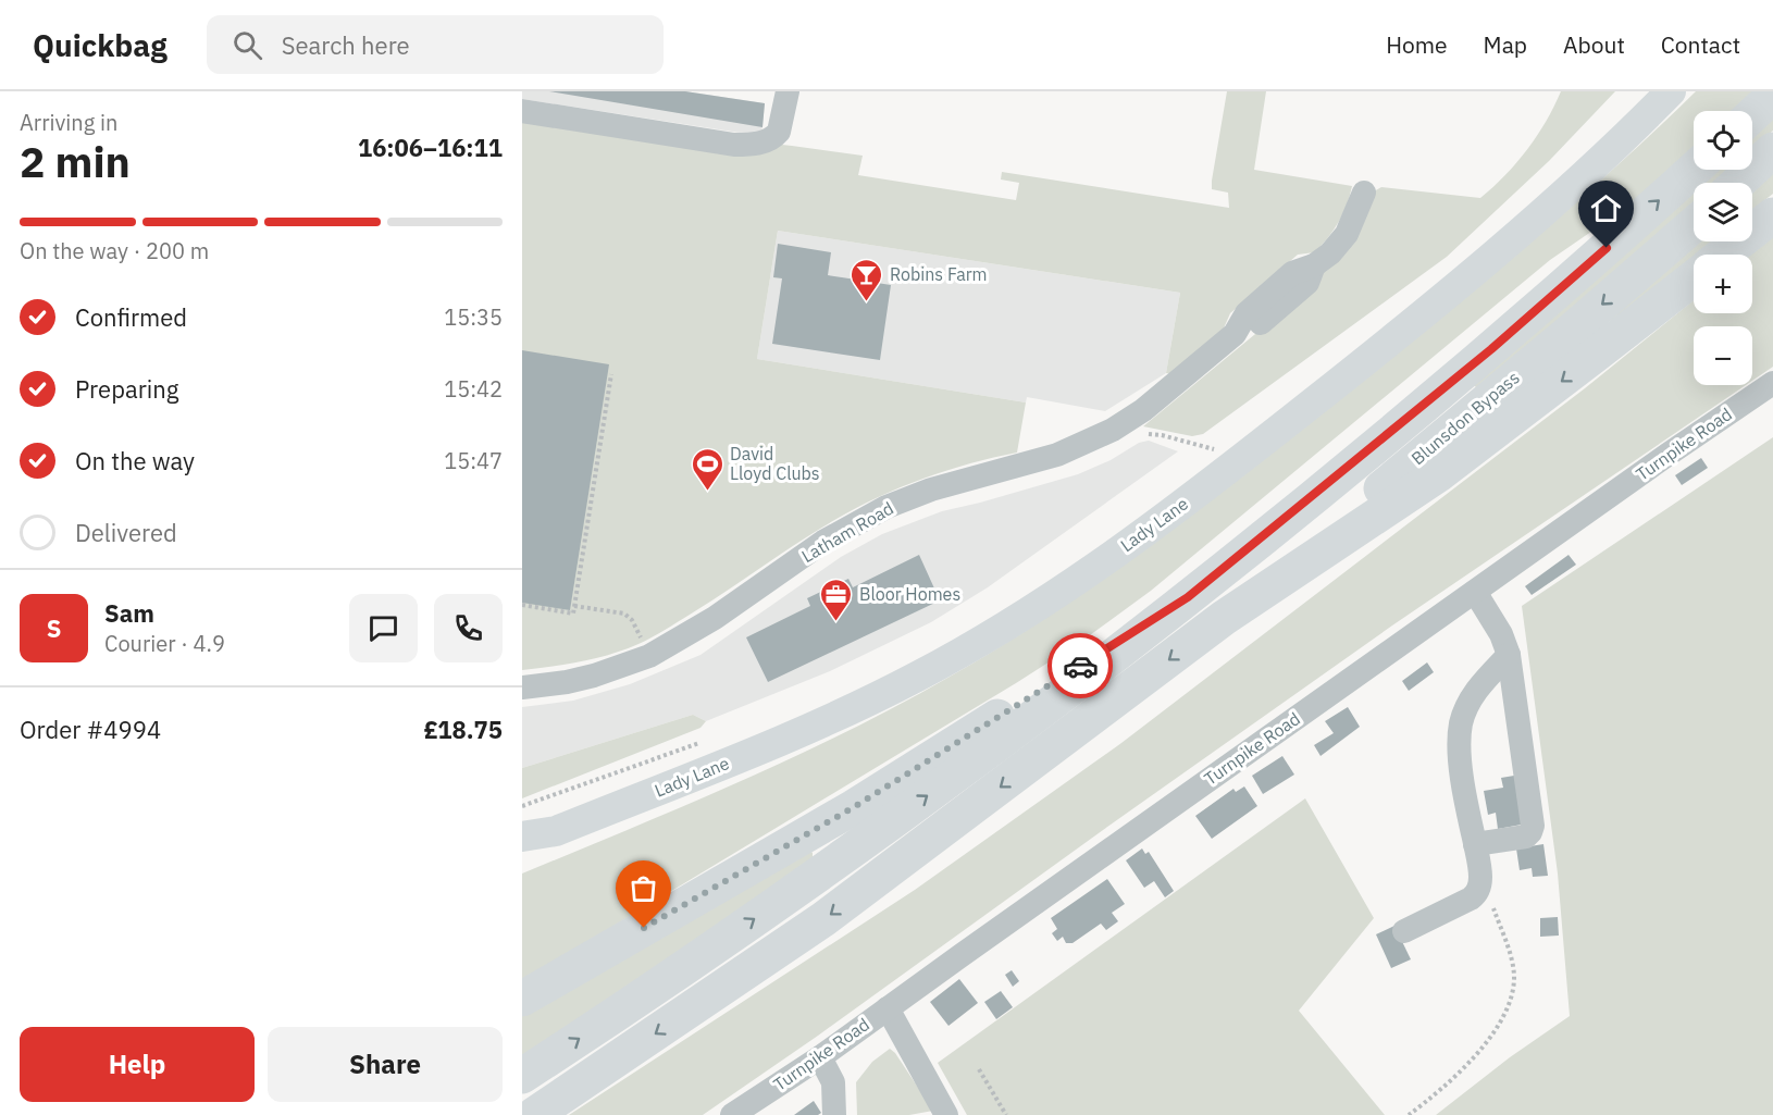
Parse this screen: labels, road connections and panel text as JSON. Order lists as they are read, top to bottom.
{
  "streets": {
    "highway": ["Blunsdon Bypass"],
    "main road": ["Lady Lane"],
    "street": ["Turnpike Road", "Latham Road"]
  },
  "places": {
    "bar": ["Robins Farm"],
    "sports": ["David Lloyd Clubs"],
    "office": ["Bloor Homes"]
  },
  "page": {
    "header": "Quickbag",
    "search": "Search here",
    "nav": [
      "Home",
      "Map",
      "About",
      "Contact"
    ],
    "heading": ["2 min", "Arriving in", "16:06–16:11"],
    "panel": [
      "Sam",
      "Courier · 4.9",
      "Order #4994",
      "£18.75"
    ],
    "map_buttons": ["+", "−"],
    "bar": "On the way · 200 m",
    "list": [
      ["Confirmed", "15:35"],
      ["Preparing", "15:42"],
      ["On the way", "15:47"],
      "Delivered"
    ],
    "round": "S",
    "buttons": ["Help", "Share"]
  }
}
